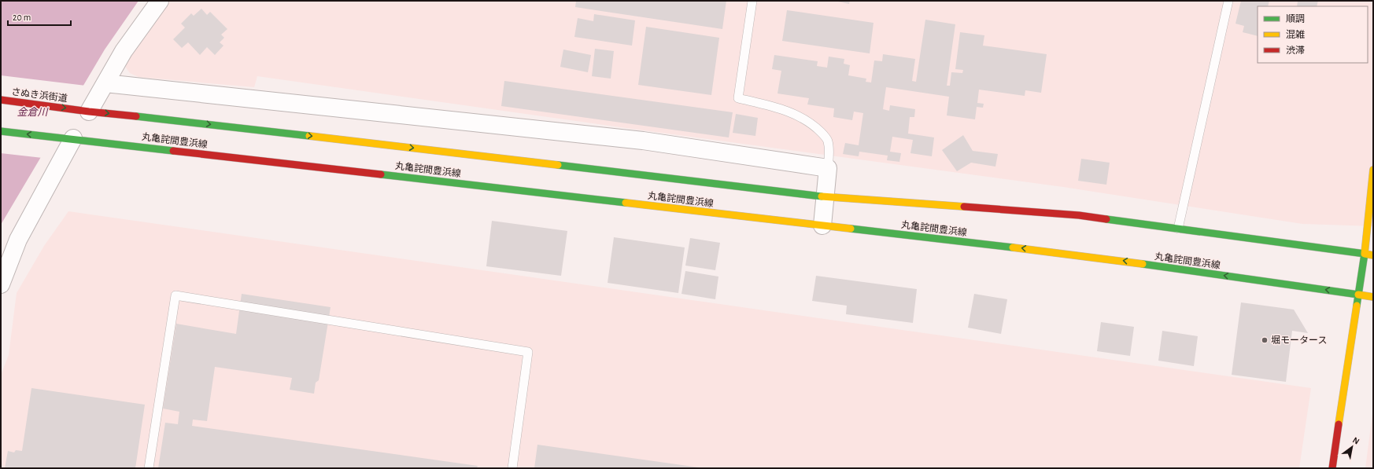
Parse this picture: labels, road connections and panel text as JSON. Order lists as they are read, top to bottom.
{
  "streets": {
    "main road": ["さぬき浜街道", "丸亀詫間豊浜線"]
  },
  "crossings": [
    ["さぬき浜街道", "丸亀詫間豊浜線"]
  ],
  "one_way": ["さぬき浜街道"],
  "water": ["金倉川"],
  "places": ["堀モータース"],
  "legend": ["順調", "混雑", "渋滞"],
  "scale_bar": "20 m",
  "north": "top right"
}
